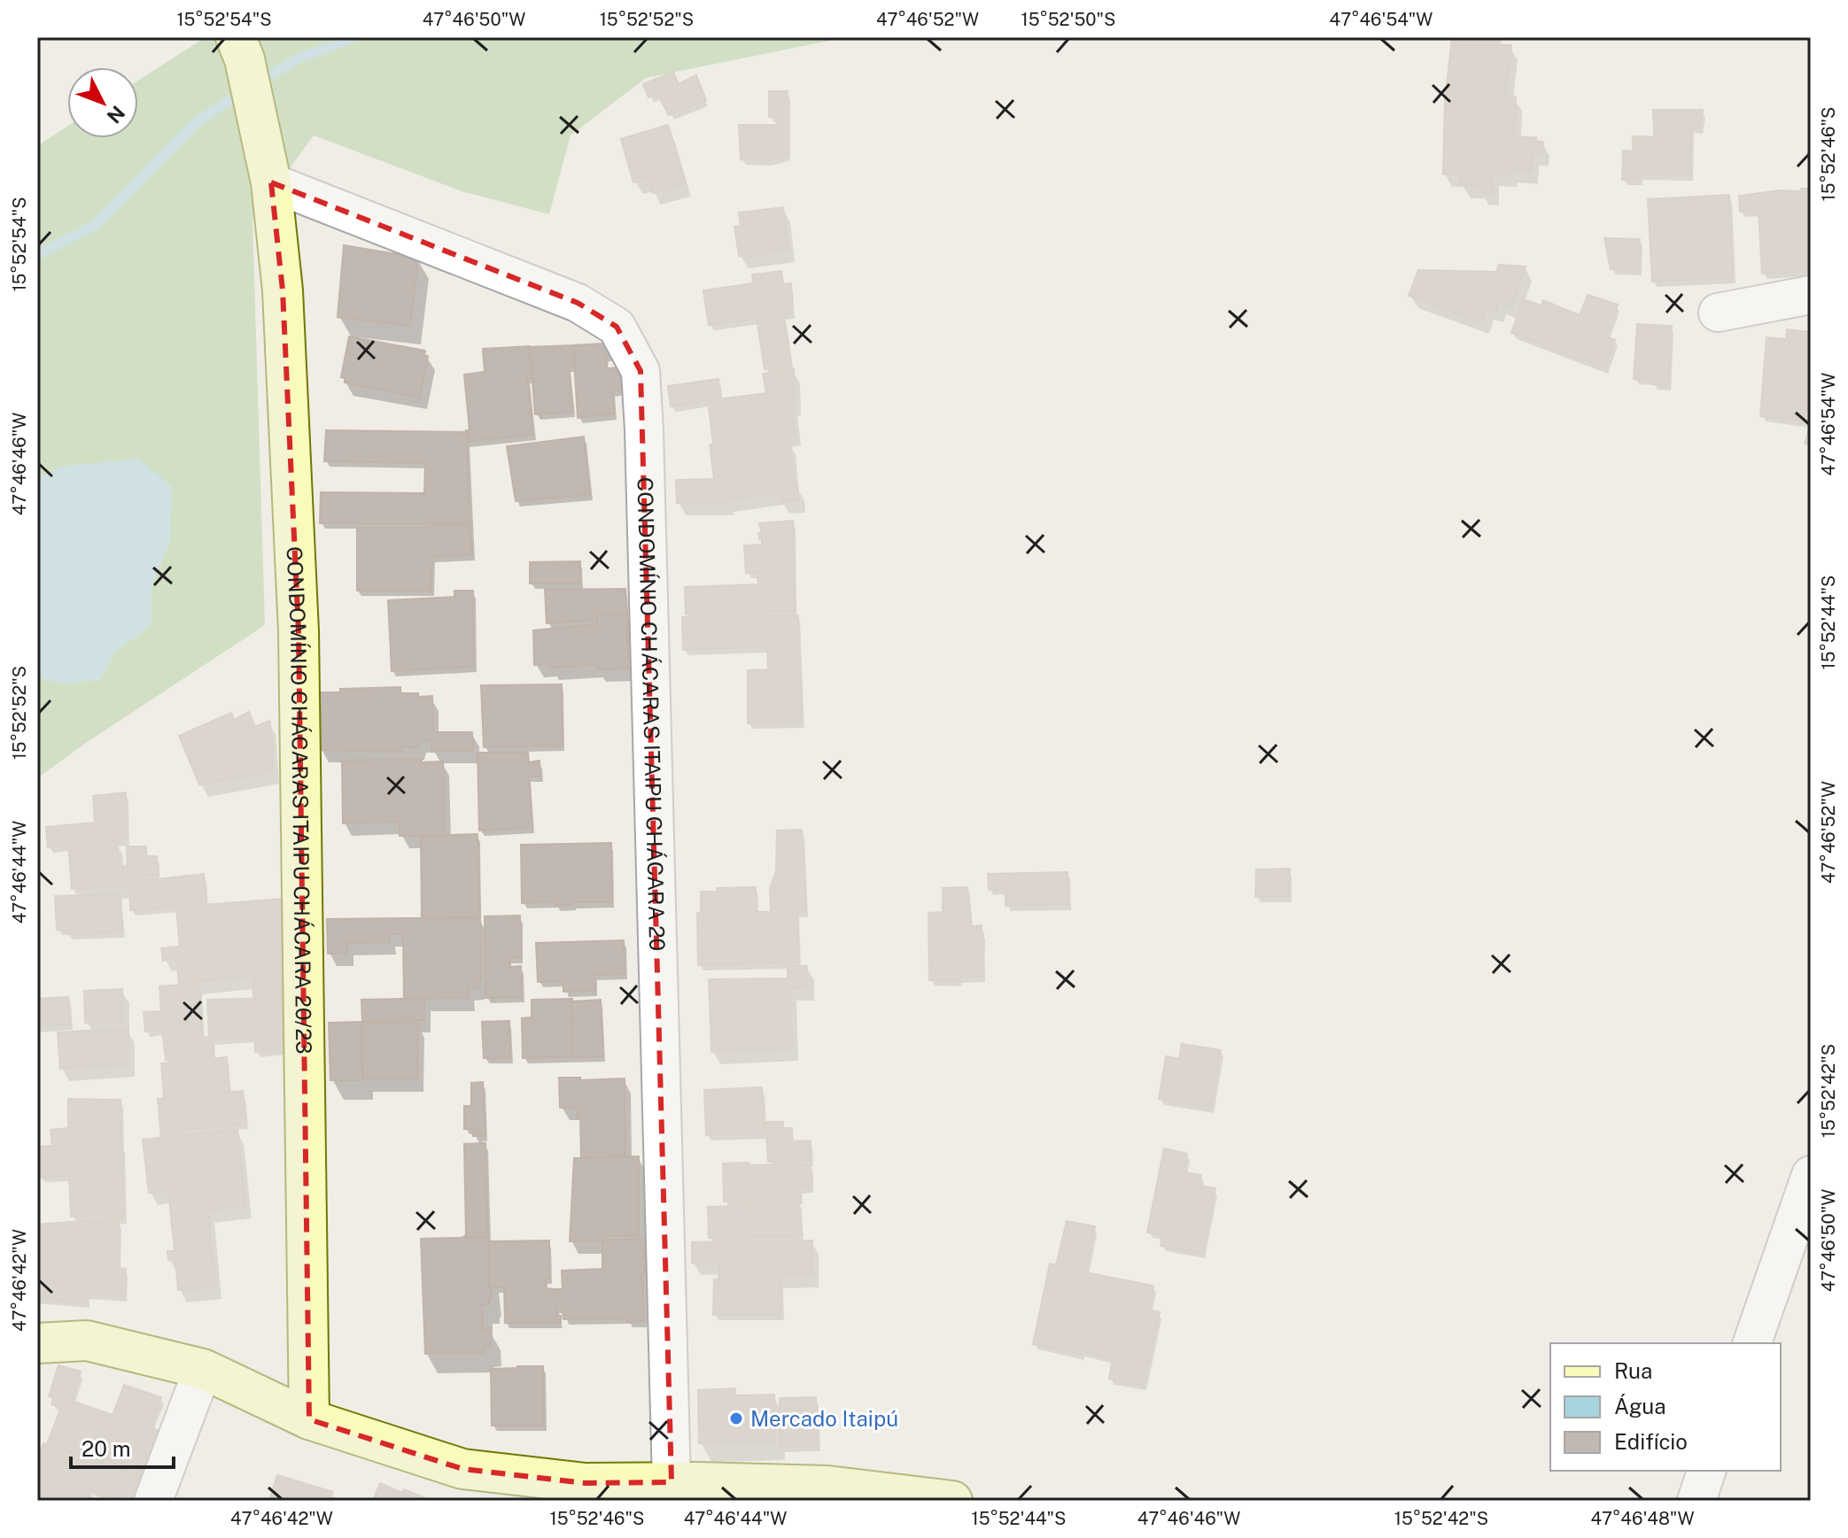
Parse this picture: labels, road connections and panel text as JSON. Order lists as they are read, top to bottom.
{
  "streets": {
    "street": ["CONDOMÍNIO CHÁCARAS ITAIPU CHÁCARA 20", "CONDOMÍNIO CHÁCARAS ITAIPU CHÁCARA 20/23"]
  },
  "crossings": [
    ["CONDOMÍNIO CHÁCARAS ITAIPU CHÁCARA 20", "CONDOMÍNIO CHÁCARAS ITAIPU CHÁCARA 20/23"]
  ],
  "places": ["Mercado Itaipú"],
  "legend": ["Rua", "Água", "Edifício"],
  "scale_bar": "20 m",
  "north": "bottom right",
  "coordinates": [
    "15°52'54\"S",
    "47°46'50\"W",
    "15°52'52\"S",
    "47°46'52\"W",
    "15°52'50\"S",
    "47°46'54\"W",
    "15°52'46\"S",
    "47°46'46\"W",
    "15°52'44\"S",
    "47°46'44\"W",
    "15°52'42\"S",
    "47°46'42\"W",
    "47°46'48\"W"
  ]
}
